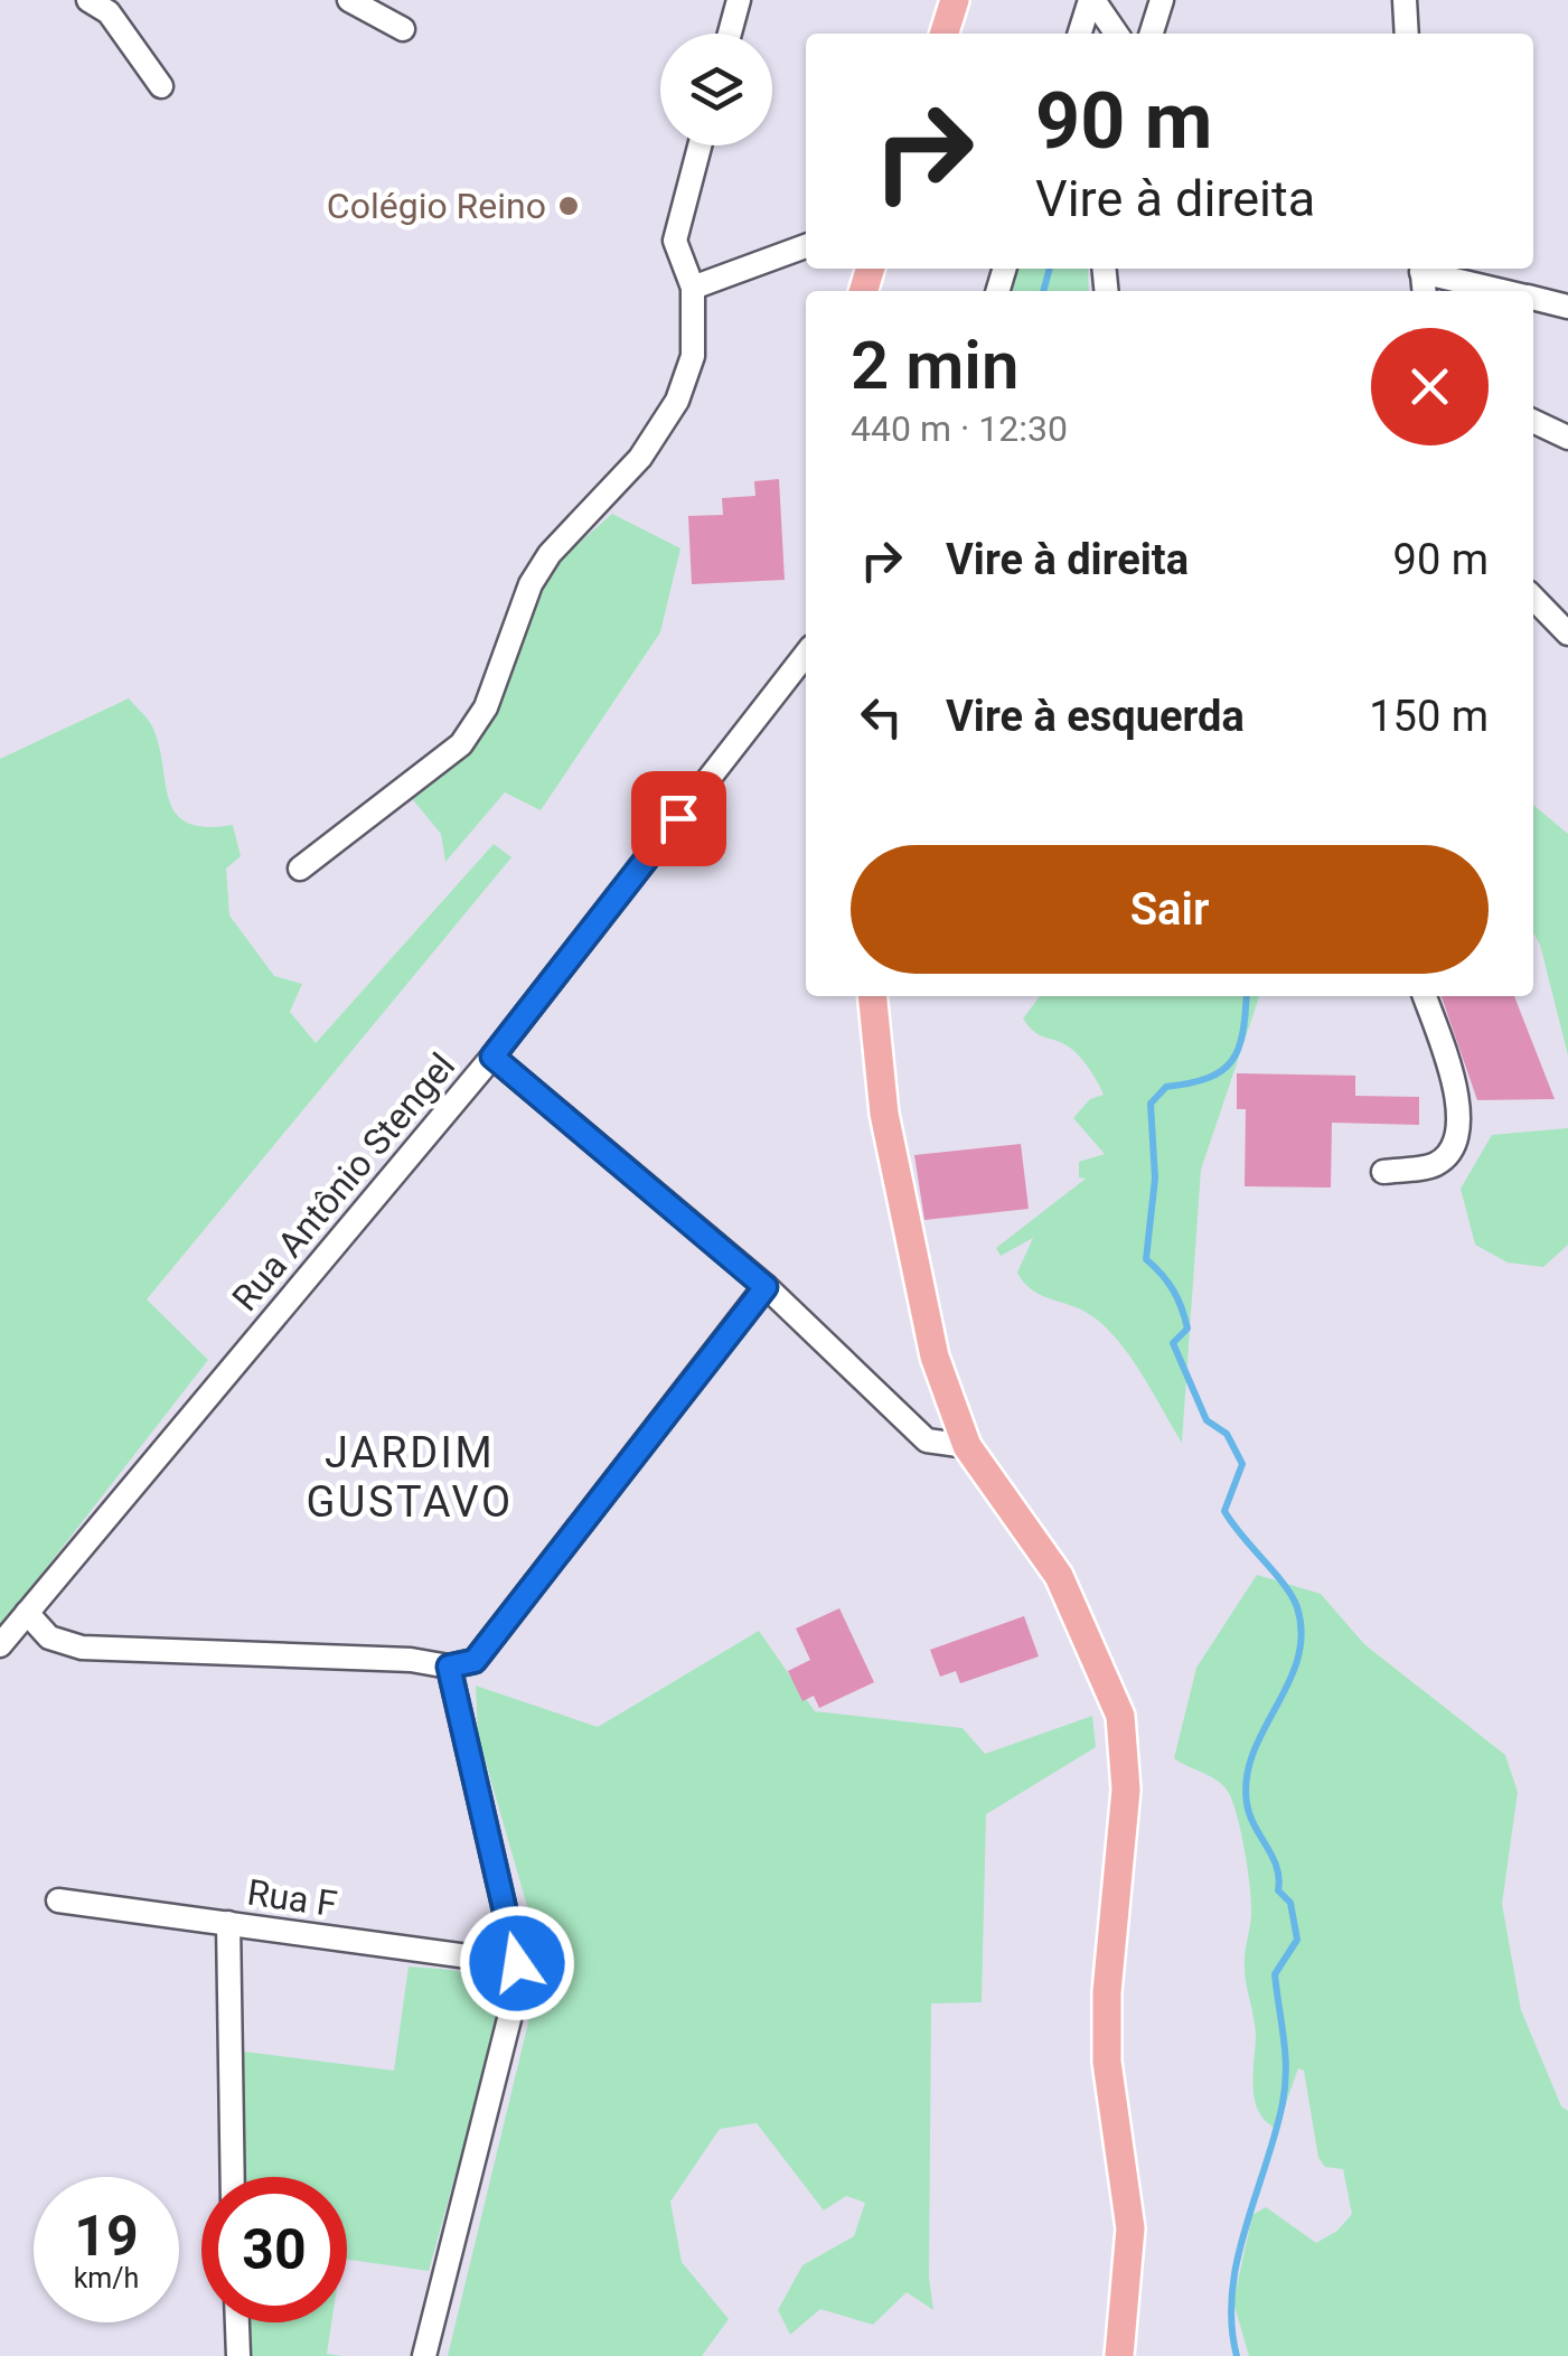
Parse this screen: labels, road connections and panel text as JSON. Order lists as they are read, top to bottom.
{
  "streets": {
    "street": ["Rua Antônio Stengel", "Rua F"]
  },
  "districts": ["JARDIM GUSTAVO"],
  "places": ["Colégio Reino"],
  "page": {
    "turn": ["90 m", "Vire à direita"],
    "heading": ["2 min", "440 m · 12:30"],
    "list": [
      {
        "name": "Vire à direita",
        "value": "90 m"
      },
      {
        "name": "Vire à esquerda",
        "value": "150 m"
      }
    ],
    "buttons": "Sair",
    "speed": "19 km/h",
    "limit": "30"
  }
}
